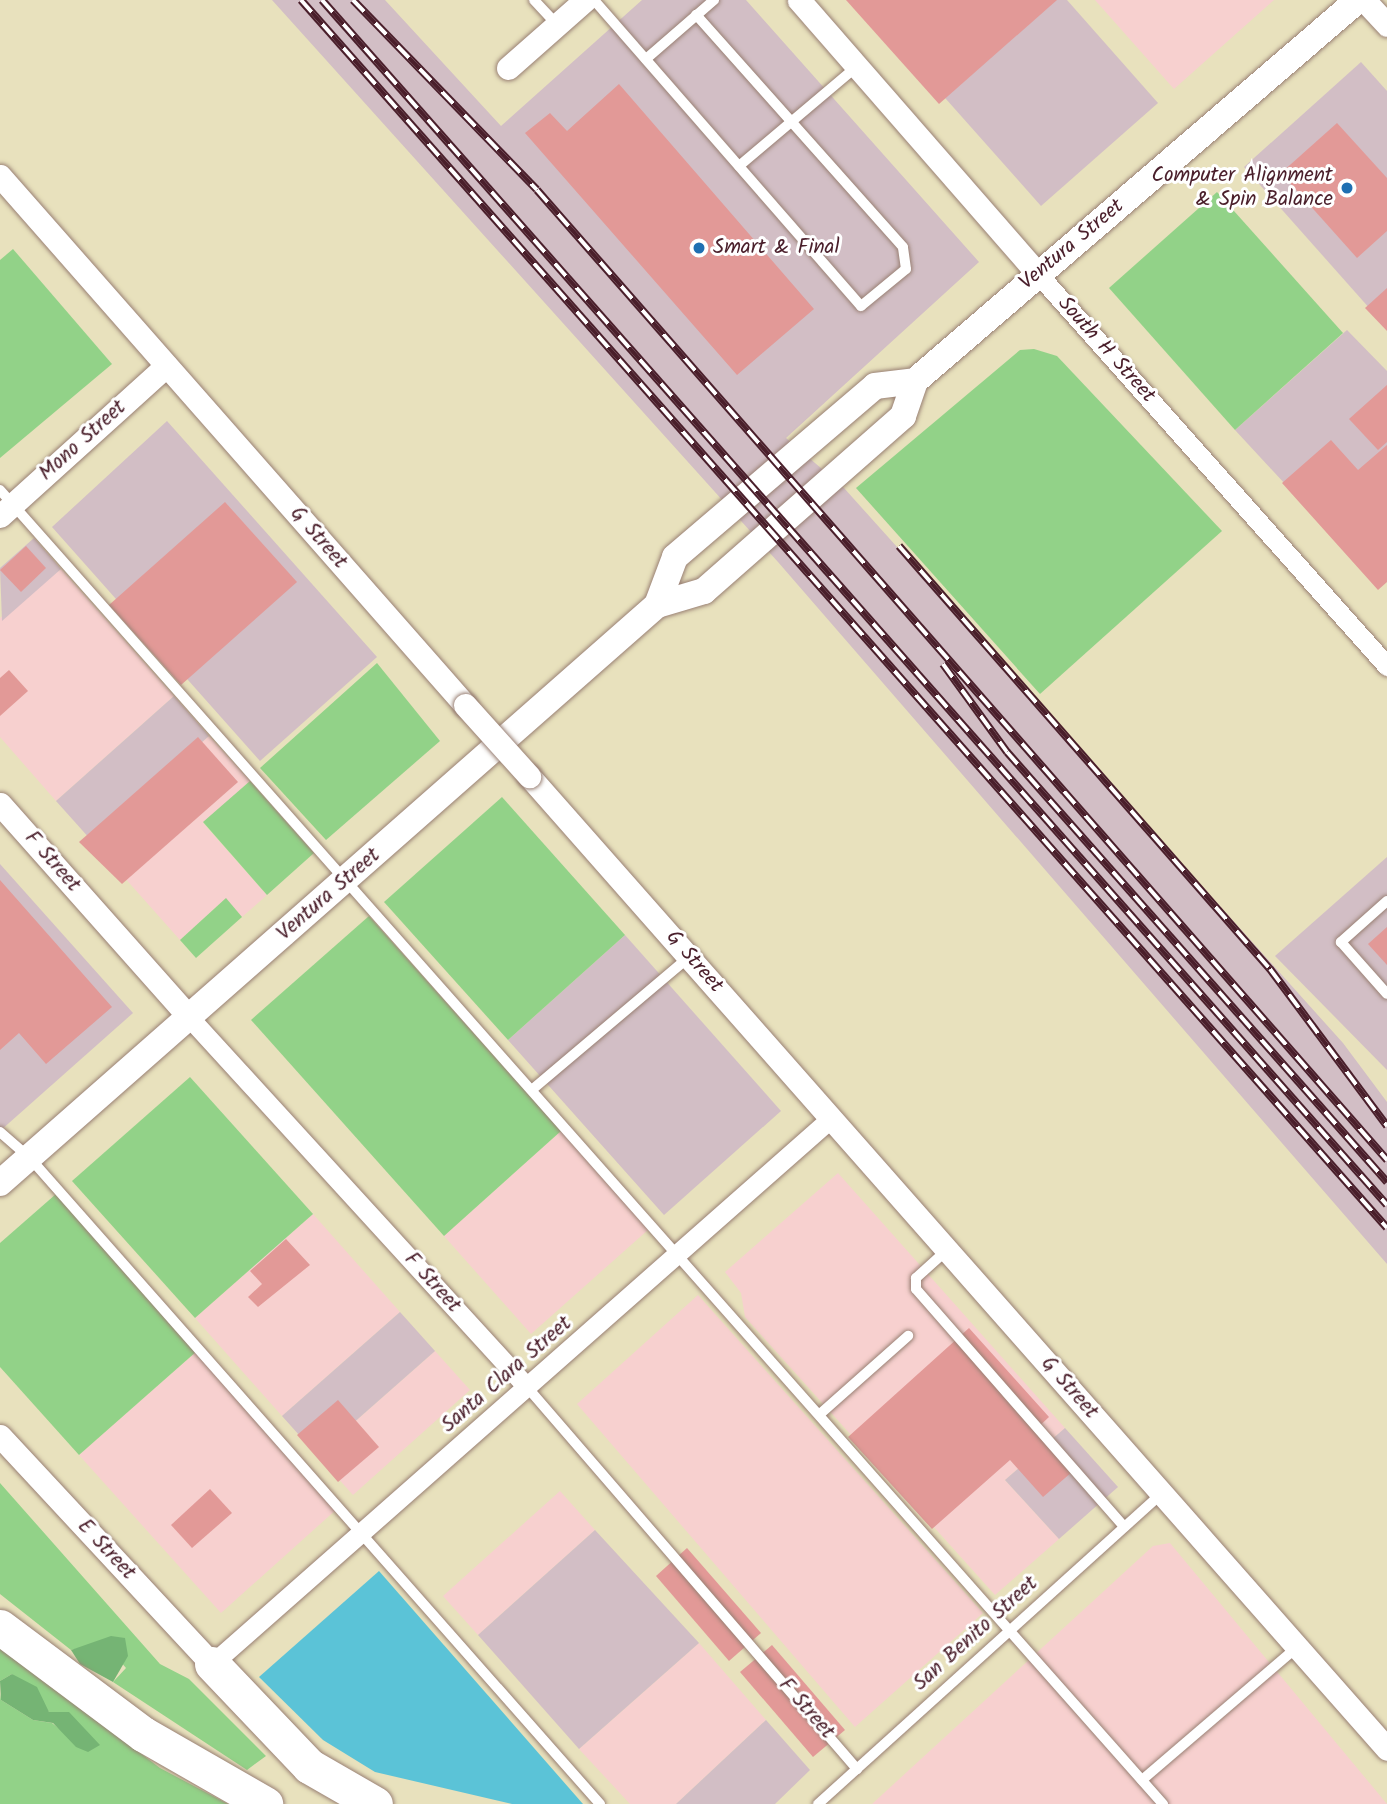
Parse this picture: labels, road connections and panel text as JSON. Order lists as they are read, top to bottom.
{
  "streets": {
    "main road": ["Ventura Street"],
    "street": [
      "South H Street",
      "Mono Street",
      "G Street",
      "F Street",
      "Santa Clara Street",
      "E Street"
    ],
    "lane": ["San Benito Street"]
  },
  "crossings": [
    ["Ventura Street", "South H Street"],
    ["Ventura Street", "F Street"],
    ["Mono Street", "G Street"],
    ["G Street", "Santa Clara Street"],
    ["G Street", "San Benito Street"],
    ["F Street", "Santa Clara Street"],
    ["F Street", "San Benito Street"],
    ["Santa Clara Street", "E Street"]
  ],
  "places": ["Computer Alignment & Spin Balance", "Smart & Final"]
}
